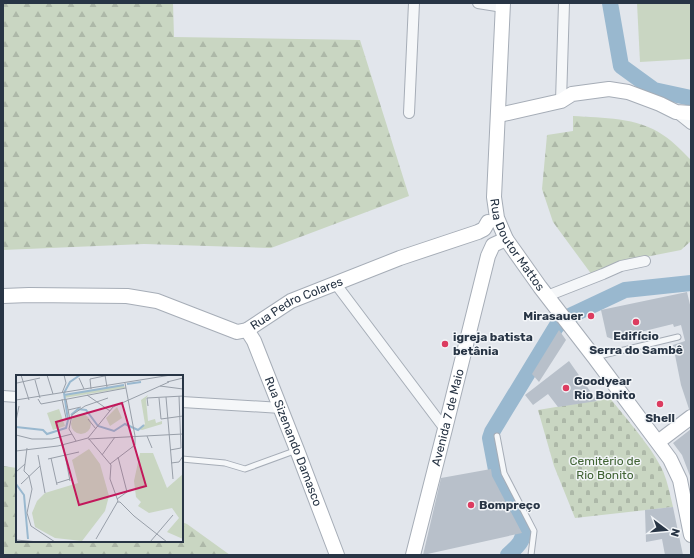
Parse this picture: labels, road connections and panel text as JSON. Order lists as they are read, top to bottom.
{
  "streets": {
    "street": [
      "Rua Doutor Mattos",
      "Rua Pedro Colares",
      "Avenida 7 de Maio",
      "Rua Sizenando Damasco"
    ]
  },
  "crossings": [
    ["Rua Doutor Mattos", "Avenida 7 de Maio"],
    ["Rua Pedro Colares", "Avenida 7 de Maio"],
    ["Rua Pedro Colares", "Rua Sizenando Damasco"]
  ],
  "parks": ["Cemitério de Rio Bonito"],
  "places": [
    "Mirasauer",
    "Edifício Serra do Sambê",
    "igreja batista betânia",
    "Goodyear Rio Bonito",
    "Shell",
    "Bompreço"
  ],
  "north": "right"
}
